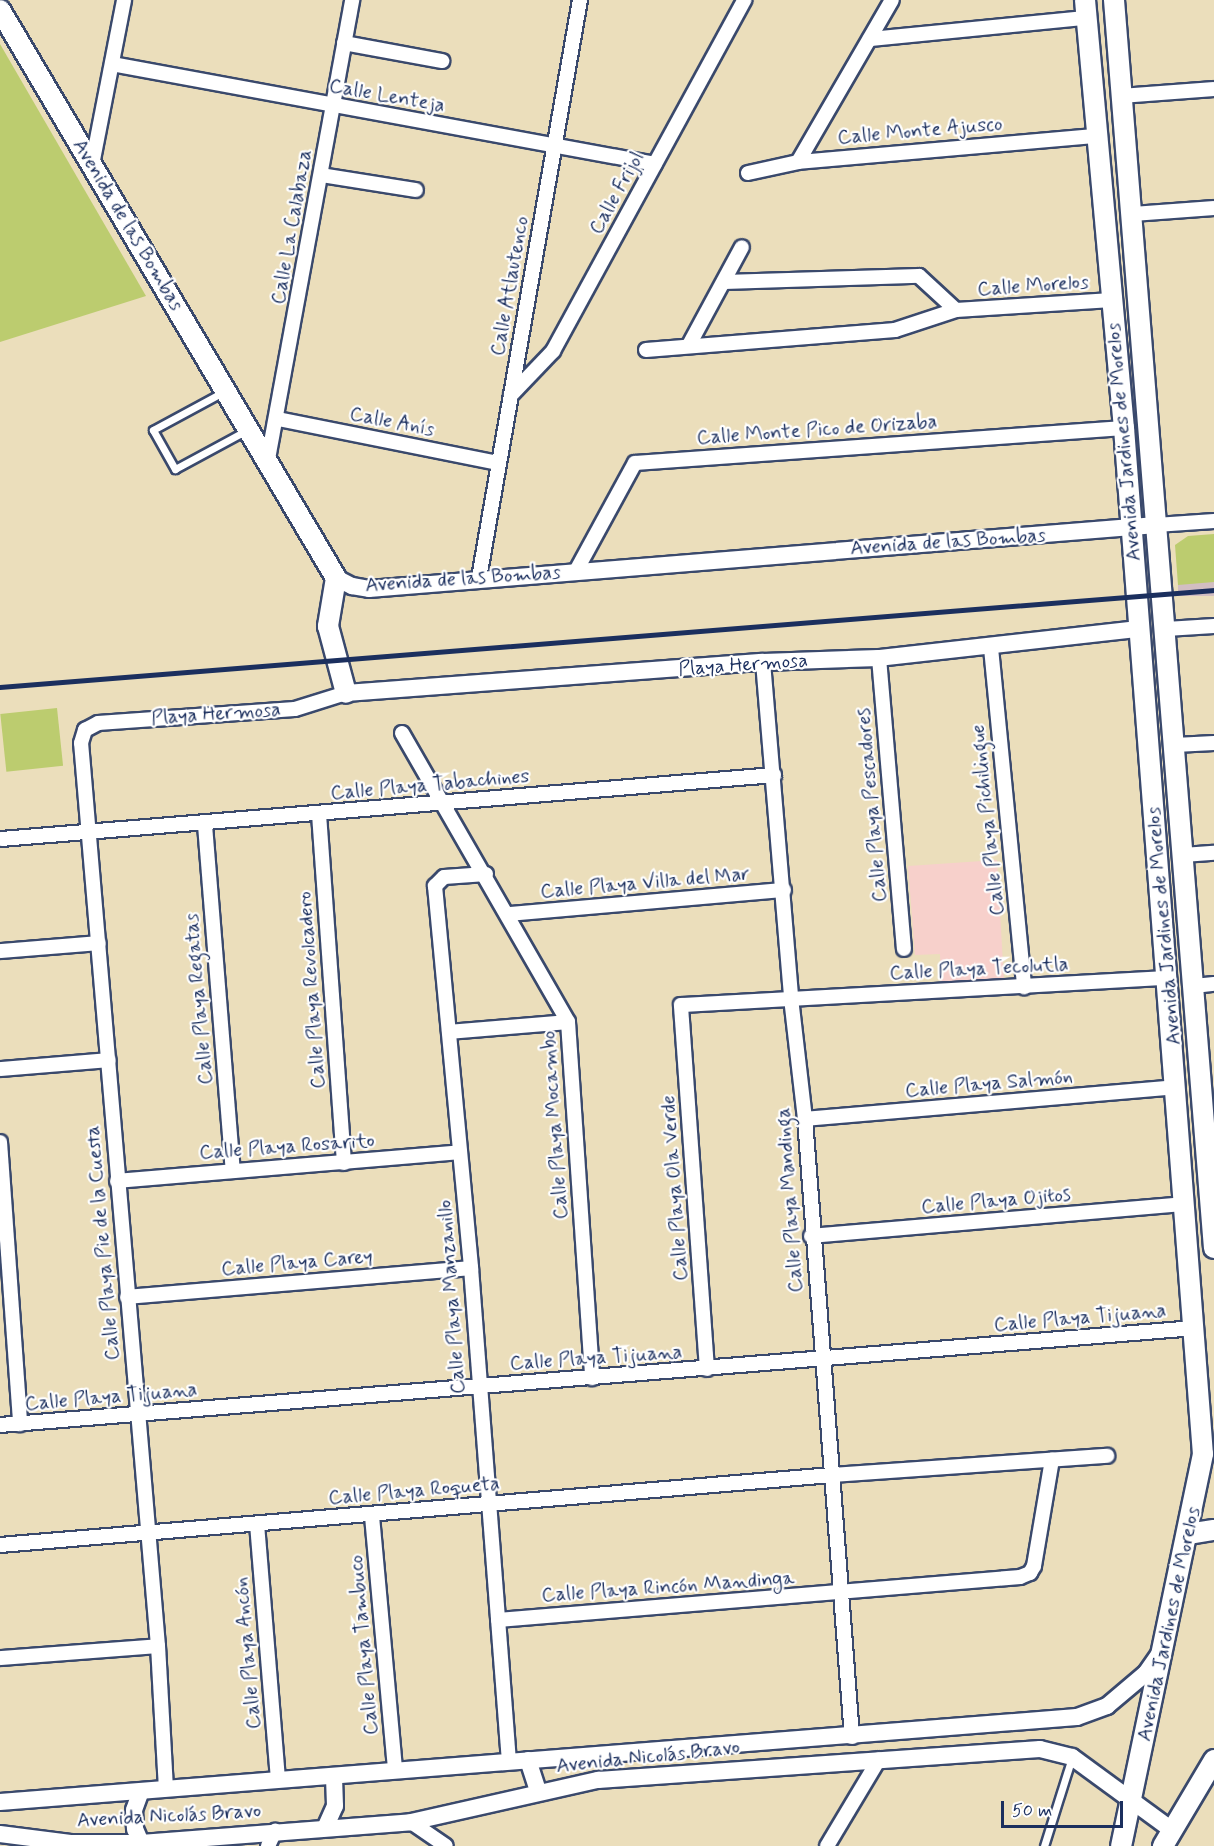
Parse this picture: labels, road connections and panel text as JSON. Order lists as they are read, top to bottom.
{
  "streets": {
    "main road": ["Avenida de las Bombas", "Avenida Jardines de Morelos"],
    "street": [
      "Calle Lenteja",
      "Calle Monte Ajusco",
      "Calle Frijol",
      "Calle La Calabaza",
      "Calle Atlautenco",
      "Calle Morelos",
      "Calle Anís",
      "Calle Monte Pico de Orizaba",
      "Playa Hermosa",
      "Calle Playa Tabachines",
      "Calle Playa Pescadores",
      "Calle Playa Pichilingue",
      "Calle Playa Villa del Mar",
      "Calle Playa Tecolutla",
      "Calle Playa Revolcadero",
      "Calle Playa Regatas",
      "Calle Playa Salmón",
      "Calle Playa Mocambo",
      "Calle Playa Rosarito",
      "Calle Playa Ola Verde",
      "Calle Playa Mandinga",
      "Calle Playa Ojitos",
      "Calle Playa Pie de la Cuesta",
      "Calle Playa Carey",
      "Calle Playa Manzanillo",
      "Calle Playa Tijuana",
      "Calle Playa Roqueta",
      "Calle Playa Rincón Mandinga",
      "Calle Playa Tambuco",
      "Calle Playa Ancón",
      "Avenida Nicolás Bravo"
    ]
  },
  "crossings": [
    ["Calle Lenteja", "Calle Frijol"],
    ["Calle Lenteja", "Calle La Calabaza"],
    ["Calle Lenteja", "Calle Atlautenco"],
    ["Calle Monte Ajusco", "Avenida Jardines de Morelos"],
    ["Calle Frijol", "Calle Atlautenco"],
    ["Avenida de las Bombas", "Calle La Calabaza"],
    ["Avenida de las Bombas", "Calle Atlautenco"],
    ["Avenida de las Bombas", "Calle Monte Pico de Orizaba"],
    ["Avenida de las Bombas", "Avenida Jardines de Morelos"],
    ["Calle La Calabaza", "Calle Anís"],
    ["Calle Atlautenco", "Calle Anís"],
    ["Calle Morelos", "Avenida Jardines de Morelos"],
    ["Calle Monte Pico de Orizaba", "Avenida Jardines de Morelos"],
    ["Avenida Jardines de Morelos", "Playa Hermosa"],
    ["Avenida Jardines de Morelos", "Calle Playa Tecolutla"],
    ["Avenida Jardines de Morelos", "Calle Playa Salmón"],
    ["Avenida Jardines de Morelos", "Calle Playa Ojitos"],
    ["Avenida Jardines de Morelos", "Calle Playa Tijuana"],
    ["Avenida Jardines de Morelos", "Avenida Nicolás Bravo"],
    ["Playa Hermosa", "Calle Playa Pescadores"],
    ["Playa Hermosa", "Calle Playa Pichilingue"],
    ["Playa Hermosa", "Calle Playa Mandinga"],
    ["Playa Hermosa", "Calle Playa Pie de la Cuesta"],
    ["Calle Playa Tabachines", "Calle Playa Revolcadero"],
    ["Calle Playa Tabachines", "Calle Playa Regatas"],
    ["Calle Playa Tabachines", "Calle Playa Mocambo"],
    ["Calle Playa Tabachines", "Calle Playa Mandinga"],
    ["Calle Playa Tabachines", "Calle Playa Pie de la Cuesta"],
    ["Calle Playa Pichilingue", "Calle Playa Tecolutla"],
    ["Calle Playa Villa del Mar", "Calle Playa Mocambo"],
    ["Calle Playa Villa del Mar", "Calle Playa Mandinga"],
    ["Calle Playa Tecolutla", "Calle Playa Ola Verde"],
    ["Calle Playa Tecolutla", "Calle Playa Mandinga"],
    ["Calle Playa Revolcadero", "Calle Playa Rosarito"],
    ["Calle Playa Regatas", "Calle Playa Rosarito"],
    ["Calle Playa Salmón", "Calle Playa Mandinga"],
    ["Calle Playa Mocambo", "Calle Playa Manzanillo"],
    ["Calle Playa Mocambo", "Calle Playa Tijuana"],
    ["Calle Playa Rosarito", "Calle Playa Pie de la Cuesta"],
    ["Calle Playa Rosarito", "Calle Playa Manzanillo"],
    ["Calle Playa Ola Verde", "Calle Playa Tijuana"],
    ["Calle Playa Mandinga", "Calle Playa Ojitos"],
    ["Calle Playa Mandinga", "Calle Playa Tijuana"],
    ["Calle Playa Mandinga", "Calle Playa Roqueta"],
    ["Calle Playa Mandinga", "Calle Playa Rincón Mandinga"],
    ["Calle Playa Mandinga", "Avenida Nicolás Bravo"],
    ["Calle Playa Pie de la Cuesta", "Calle Playa Carey"],
    ["Calle Playa Pie de la Cuesta", "Calle Playa Tijuana"],
    ["Calle Playa Pie de la Cuesta", "Calle Playa Roqueta"],
    ["Calle Playa Pie de la Cuesta", "Avenida Nicolás Bravo"],
    ["Calle Playa Carey", "Calle Playa Manzanillo"],
    ["Calle Playa Manzanillo", "Calle Playa Tijuana"],
    ["Calle Playa Manzanillo", "Calle Playa Roqueta"],
    ["Calle Playa Manzanillo", "Calle Playa Rincón Mandinga"],
    ["Calle Playa Manzanillo", "Avenida Nicolás Bravo"],
    ["Calle Playa Roqueta", "Calle Playa Rincón Mandinga"],
    ["Calle Playa Roqueta", "Calle Playa Tambuco"],
    ["Calle Playa Roqueta", "Calle Playa Ancón"],
    ["Calle Playa Tambuco", "Avenida Nicolás Bravo"],
    ["Calle Playa Ancón", "Avenida Nicolás Bravo"]
  ],
  "scale_bar": "50 m"
}
